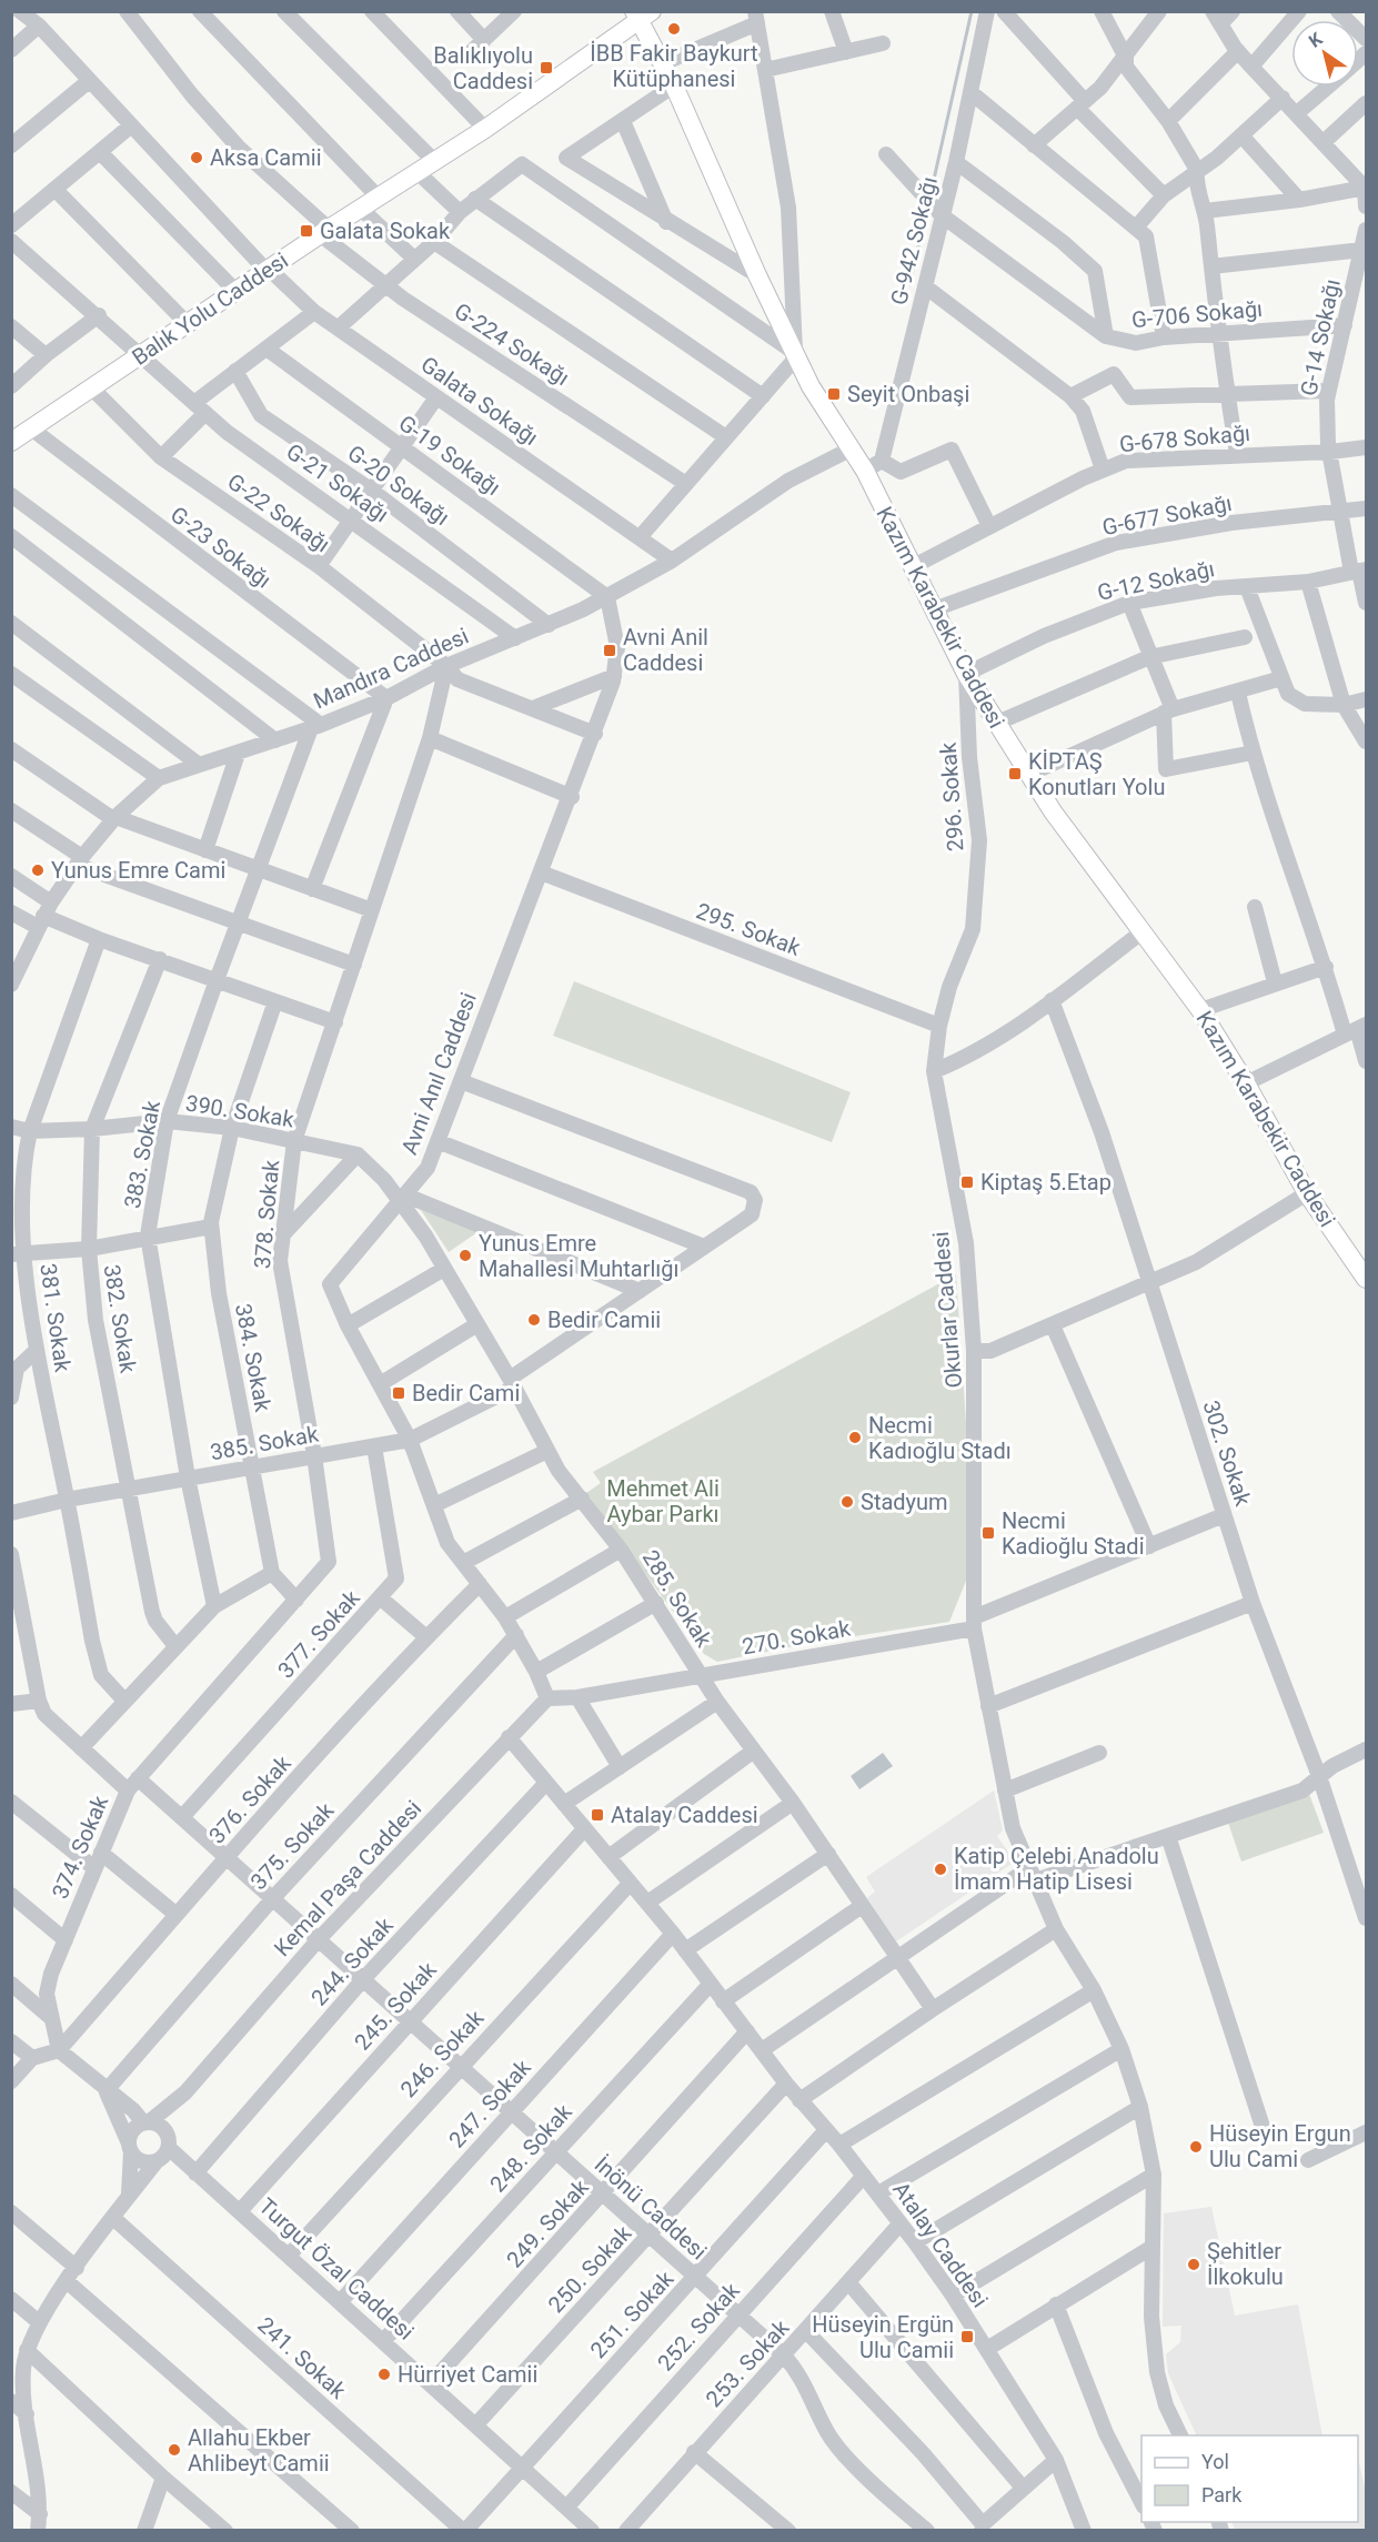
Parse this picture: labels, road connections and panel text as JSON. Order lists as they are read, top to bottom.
{
  "streets": {
    "main road": ["Balık Yolu Caddesi", "Kazım Karabekir Caddesi"],
    "street": [
      "G-942 Sokağı",
      "G-706 Sokağı",
      "G-14 Sokağı",
      "G-224 Sokağı",
      "Galata Sokağı",
      "G-678 Sokağı",
      "G-19 Sokağı",
      "G-21 Sokağı",
      "G-20 Sokağı",
      "G-22 Sokağı",
      "G-677 Sokağı",
      "G-23 Sokağı",
      "G-12 Sokağı",
      "Mandıra Caddesi",
      "296. Sokak",
      "295. Sokak",
      "Avni Anıl Caddesi",
      "390. Sokak",
      "383. Sokak",
      "378. Sokak",
      "Okurlar Caddesi",
      "381. Sokak",
      "382. Sokak",
      "384. Sokak",
      "385. Sokak",
      "302. Sokak",
      "285. Sokak",
      "377. Sokak",
      "270. Sokak",
      "376. Sokak",
      "375. Sokak",
      "374. Sokak",
      "Kemal Paşa Caddesi",
      "244. Sokak",
      "245. Sokak",
      "246. Sokak",
      "247. Sokak",
      "248. Sokak",
      "İnönü Caddesi",
      "249. Sokak",
      "Atalay Caddesi",
      "Turgut Özal Caddesi",
      "250. Sokak",
      "251. Sokak",
      "252. Sokak",
      "241. Sokak",
      "253. Sokak"
    ]
  },
  "crossings": [
    ["G-942 Sokağı", "G-706 Sokağı"],
    ["Balık Yolu Caddesi", "G-224 Sokağı"],
    ["Balık Yolu Caddesi", "Galata Sokağı"],
    ["Balık Yolu Caddesi", "G-21 Sokağı"],
    ["Balık Yolu Caddesi", "G-22 Sokağı"],
    ["Balık Yolu Caddesi", "G-23 Sokağı"],
    ["Balık Yolu Caddesi", "Kazım Karabekir Caddesi"],
    ["G-706 Sokağı", "G-14 Sokağı"],
    ["G-14 Sokağı", "G-678 Sokağı"],
    ["G-14 Sokağı", "G-677 Sokağı"],
    ["G-14 Sokağı", "G-12 Sokağı"],
    ["Galata Sokağı", "Mandıra Caddesi"],
    ["G-678 Sokağı", "Kazım Karabekir Caddesi"],
    ["G-19 Sokağı", "Mandıra Caddesi"],
    ["G-19 Sokağı", "Avni Anıl Caddesi"],
    ["G-21 Sokağı", "Mandıra Caddesi"],
    ["G-20 Sokağı", "Mandıra Caddesi"],
    ["G-22 Sokağı", "Mandıra Caddesi"],
    ["G-22 Sokağı", "Avni Anıl Caddesi"],
    ["G-22 Sokağı", "378. Sokak"],
    ["G-677 Sokağı", "Kazım Karabekir Caddesi"],
    ["G-23 Sokağı", "Mandıra Caddesi"],
    ["G-12 Sokağı", "Kazım Karabekir Caddesi"],
    ["G-12 Sokağı", "296. Sokak"],
    ["Kazım Karabekir Caddesi", "Mandıra Caddesi"],
    ["Kazım Karabekir Caddesi", "296. Sokak"],
    ["Mandıra Caddesi", "Avni Anıl Caddesi"],
    ["Mandıra Caddesi", "383. Sokak"],
    ["Mandıra Caddesi", "378. Sokak"],
    ["296. Sokak", "295. Sokak"],
    ["296. Sokak", "Okurlar Caddesi"],
    ["295. Sokak", "Avni Anıl Caddesi"],
    ["Avni Anıl Caddesi", "385. Sokak"],
    ["Avni Anıl Caddesi", "285. Sokak"],
    ["Avni Anıl Caddesi", "270. Sokak"],
    ["Avni Anıl Caddesi", "376. Sokak"],
    ["Avni Anıl Caddesi", "375. Sokak"],
    ["Avni Anıl Caddesi", "Kemal Paşa Caddesi"],
    ["390. Sokak", "383. Sokak"],
    ["390. Sokak", "378. Sokak"],
    ["390. Sokak", "381. Sokak"],
    ["390. Sokak", "382. Sokak"],
    ["390. Sokak", "384. Sokak"],
    ["383. Sokak", "385. Sokak"],
    ["378. Sokak", "385. Sokak"],
    ["378. Sokak", "374. Sokak"],
    ["378. Sokak", "İnönü Caddesi"],
    ["Okurlar Caddesi", "270. Sokak"],
    ["381. Sokak", "385. Sokak"],
    ["382. Sokak", "385. Sokak"],
    ["384. Sokak", "385. Sokak"],
    ["385. Sokak", "285. Sokak"],
    ["385. Sokak", "377. Sokak"],
    ["302. Sokak", "270. Sokak"],
    ["285. Sokak", "270. Sokak"],
    ["377. Sokak", "İnönü Caddesi"],
    ["270. Sokak", "Kemal Paşa Caddesi"],
    ["376. Sokak", "374. Sokak"],
    ["376. Sokak", "İnönü Caddesi"],
    ["375. Sokak", "İnönü Caddesi"],
    ["374. Sokak", "İnönü Caddesi"],
    ["Kemal Paşa Caddesi", "İnönü Caddesi"],
    ["Kemal Paşa Caddesi", "Atalay Caddesi"],
    ["Kemal Paşa Caddesi", "Turgut Özal Caddesi"],
    ["244. Sokak", "İnönü Caddesi"],
    ["244. Sokak", "Atalay Caddesi"],
    ["244. Sokak", "Turgut Özal Caddesi"],
    ["245. Sokak", "İnönü Caddesi"],
    ["245. Sokak", "Atalay Caddesi"],
    ["245. Sokak", "Turgut Özal Caddesi"],
    ["246. Sokak", "İnönü Caddesi"],
    ["246. Sokak", "Atalay Caddesi"],
    ["246. Sokak", "Turgut Özal Caddesi"],
    ["247. Sokak", "İnönü Caddesi"],
    ["247. Sokak", "Atalay Caddesi"],
    ["247. Sokak", "Turgut Özal Caddesi"],
    ["248. Sokak", "İnönü Caddesi"],
    ["248. Sokak", "Atalay Caddesi"],
    ["248. Sokak", "Turgut Özal Caddesi"],
    ["İnönü Caddesi", "249. Sokak"],
    ["İnönü Caddesi", "250. Sokak"],
    ["İnönü Caddesi", "251. Sokak"],
    ["İnönü Caddesi", "252. Sokak"],
    ["İnönü Caddesi", "253. Sokak"],
    ["249. Sokak", "Atalay Caddesi"],
    ["249. Sokak", "Turgut Özal Caddesi"],
    ["Atalay Caddesi", "250. Sokak"],
    ["Atalay Caddesi", "251. Sokak"],
    ["Atalay Caddesi", "252. Sokak"],
    ["Atalay Caddesi", "253. Sokak"],
    ["Turgut Özal Caddesi", "250. Sokak"],
    ["Turgut Özal Caddesi", "251. Sokak"],
    ["Turgut Özal Caddesi", "252. Sokak"],
    ["251. Sokak", "241. Sokak"]
  ],
  "parks": ["Mehmet Ali Aybar Parkı"],
  "places": {
    "other": [
      "İBB Fakir Baykurt Kütüphanesi",
      "Aksa Camii",
      "Yunus Emre Cami",
      "Yunus Emre Mahallesi Muhtarlığı",
      "Bedir Camii",
      "Necmi Kadıoğlu Stadı",
      "Stadyum",
      "Katip Çelebi Anadolu İmam Hatip Lisesi",
      "Hüseyin Ergun Ulu Cami",
      "Şehitler İlkokulu",
      "Hürriyet Camii",
      "Allahu Ekber Ahlibeyt Camii"
    ],
    "transit": [
      "Balıklıyolu Caddesi",
      "Galata Sokak",
      "Seyit Onbaşi",
      "Avni Anil Caddesi",
      "KİPTAŞ Konutları Yolu",
      "Kiptaş 5.Etap",
      "Bedir Cami",
      "Necmi Kadioğlu Stadi",
      "Atalay Caddesi",
      "Hüseyin Ergün Ulu Camii"
    ]
  },
  "legend": ["Yol", "Park"],
  "north": "top left"
}
